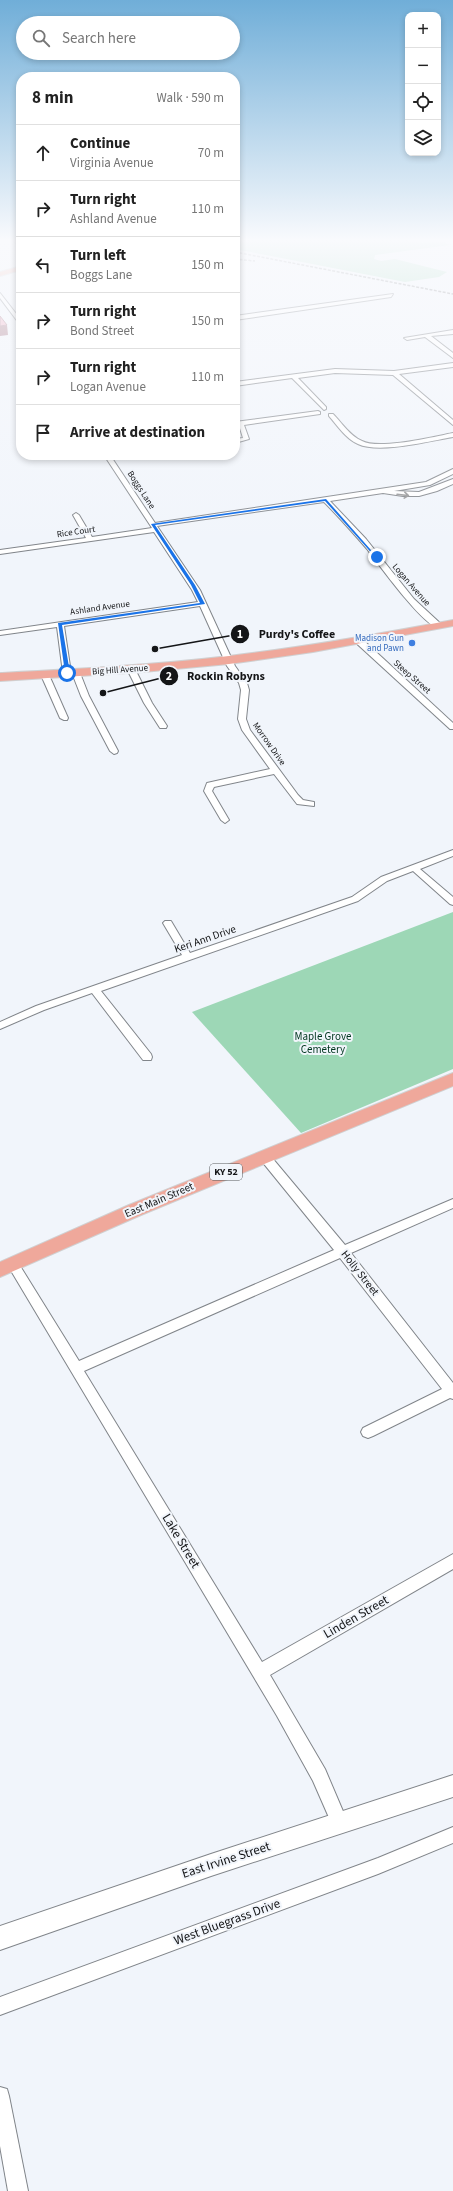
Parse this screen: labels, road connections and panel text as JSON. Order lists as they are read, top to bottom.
{
  "streets": {
    "main road": ["Big Hill Avenue", "KY 52", "East Main Street"],
    "street": [
      "Boggs Lane",
      "Rice Court",
      "Logan Avenue",
      "Ashland Avenue",
      "Steep Street",
      "Morrow Drive",
      "Keri Ann Drive",
      "Holly Street",
      "Lake Street",
      "Linden Street",
      "East Irvine Street",
      "West Bluegrass Drive"
    ]
  },
  "crossings": [
    ["Boggs Lane", "Rice Court"],
    ["Boggs Lane", "Ashland Avenue"],
    ["Boggs Lane", "Big Hill Avenue"],
    ["Boggs Lane", "Morrow Drive"],
    ["Rice Court", "Logan Avenue"],
    ["Logan Avenue", "Big Hill Avenue"],
    ["Big Hill Avenue", "Steep Street"],
    ["Big Hill Avenue", "Morrow Drive"],
    ["East Main Street", "Holly Street"],
    ["East Main Street", "Lake Street"],
    ["Lake Street", "Linden Street"],
    ["Lake Street", "East Irvine Street"]
  ],
  "parks": ["Maple Grove Cemetery"],
  "places": ["Madison Gun and Pawn", "Purdy's Coffee", "Rockin Robyns"],
  "page": {
    "map_buttons": ["+", "−"],
    "search": "Search here",
    "heading": ["8 min", "Walk · 590 m"],
    "list": [
      ["Continue", "Virginia Avenue", "70 m"],
      ["Turn right", "Ashland Avenue", "110 m"],
      ["Turn left", "Boggs Lane", "150 m"],
      ["Turn right", "Bond Street", "150 m"],
      ["Turn right", "Logan Avenue", "110 m"],
      "Arrive at destination"
    ]
  }
}
